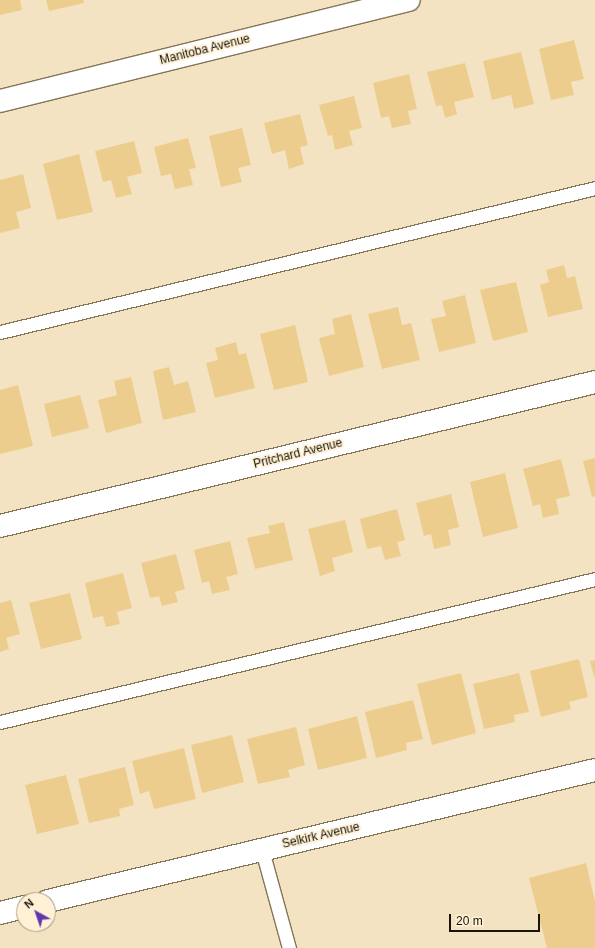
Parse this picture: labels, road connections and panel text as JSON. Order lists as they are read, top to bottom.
{
  "streets": {
    "street": ["Manitoba Avenue", "Pritchard Avenue", "Selkirk Avenue"]
  },
  "scale_bar": "20 m",
  "north": "top left"
}
